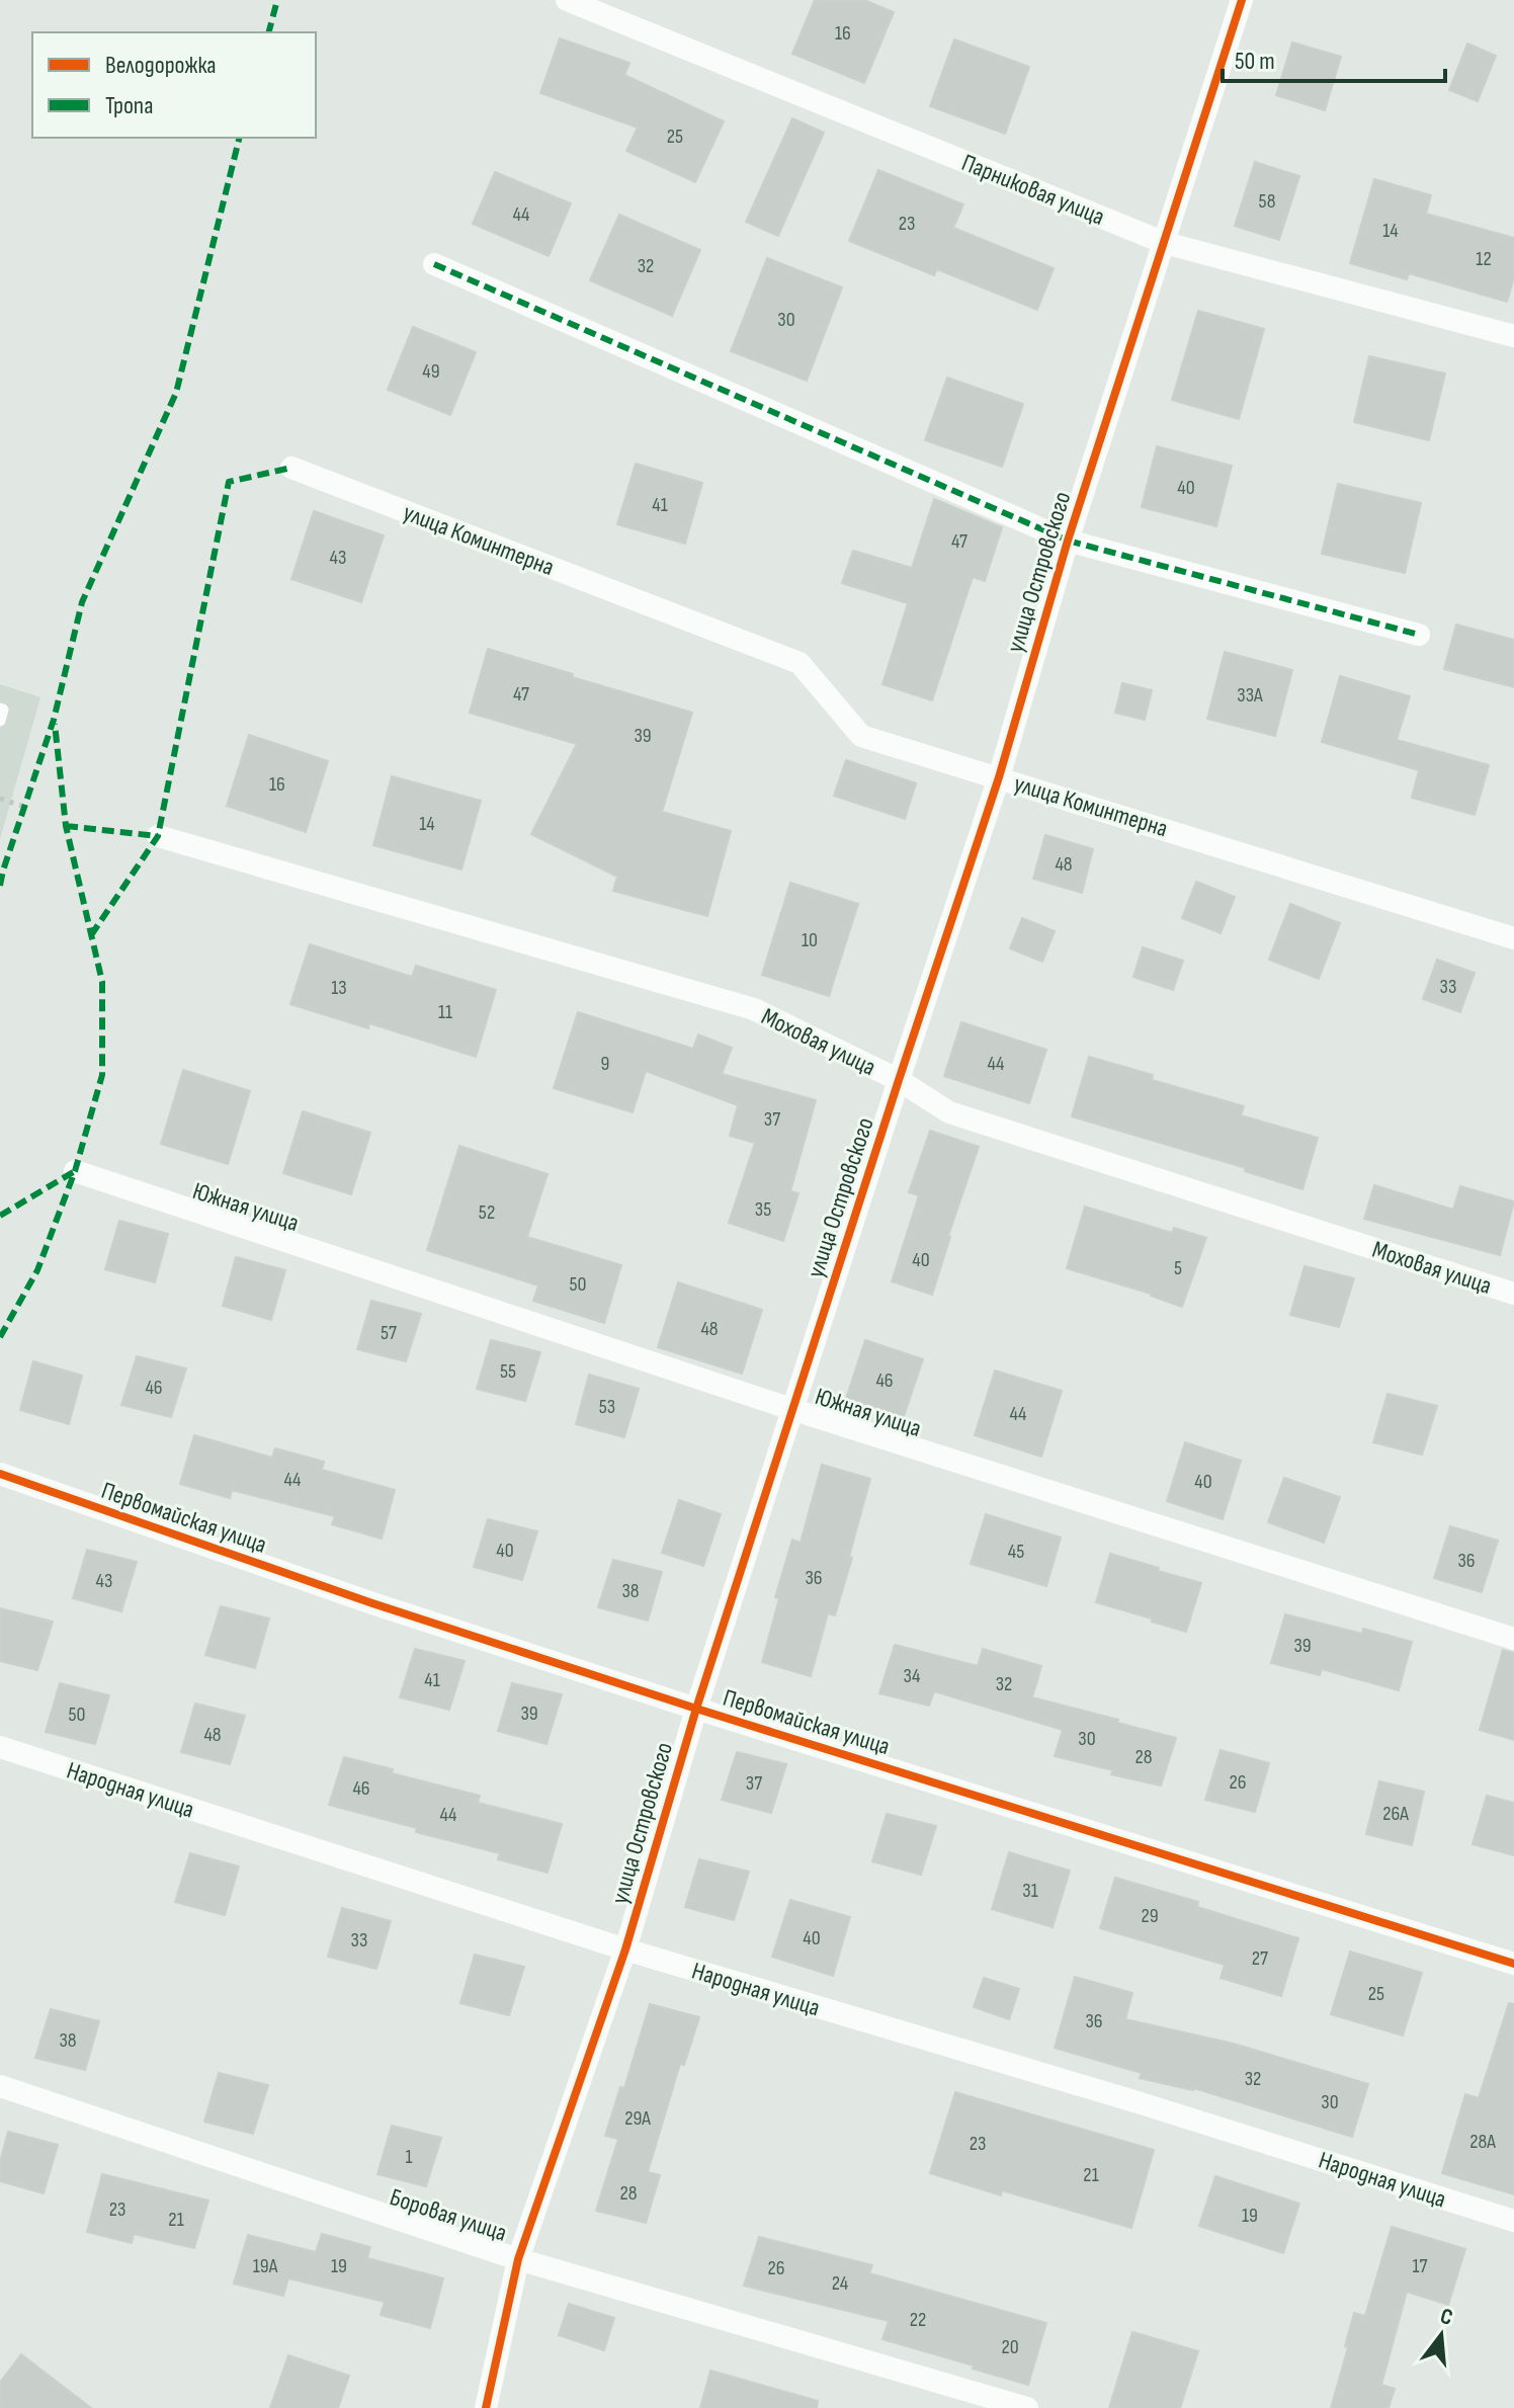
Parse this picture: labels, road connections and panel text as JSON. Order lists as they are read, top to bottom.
{
  "streets": {
    "street": [
      "Парниковая улица",
      "улица Коминтерна",
      "улица Островского",
      "Моховая улица",
      "Южная улица",
      "Первомайская улица",
      "Народная улица",
      "Боровая улица"
    ]
  },
  "crossings": [
    ["Парниковая улица", "улица Островского"],
    ["улица Коминтерна", "улица Островского"],
    ["улица Островского", "Моховая улица"],
    ["улица Островского", "Южная улица"],
    ["улица Островского", "Первомайская улица"],
    ["улица Островского", "Народная улица"],
    ["улица Островского", "Боровая улица"]
  ],
  "house_numbers": [
    "16",
    "25",
    "58",
    "44",
    "23",
    "14",
    "12",
    "32",
    "30",
    "49",
    "40",
    "41",
    "47",
    "43",
    "47",
    "33А",
    "39",
    "16",
    "14",
    "48",
    "10",
    "33",
    "13",
    "11",
    "9",
    "44",
    "37",
    "35",
    "52",
    "40",
    "5",
    "50",
    "48",
    "57",
    "55",
    "46",
    "46",
    "53",
    "44",
    "44",
    "40",
    "40",
    "45",
    "36",
    "36",
    "43",
    "38",
    "39",
    "34",
    "41",
    "32",
    "39",
    "50",
    "48",
    "30",
    "28",
    "26",
    "37",
    "46",
    "26А",
    "44",
    "31",
    "29",
    "40",
    "33",
    "27",
    "25",
    "36",
    "38",
    "32",
    "30",
    "29А",
    "28А",
    "23",
    "1",
    "21",
    "28",
    "23",
    "19",
    "21",
    "19А",
    "19",
    "17",
    "26",
    "24",
    "22",
    "20"
  ],
  "legend": ["Велодорожка", "Тропа"],
  "scale_bar": "50 m",
  "north": "top"
}
